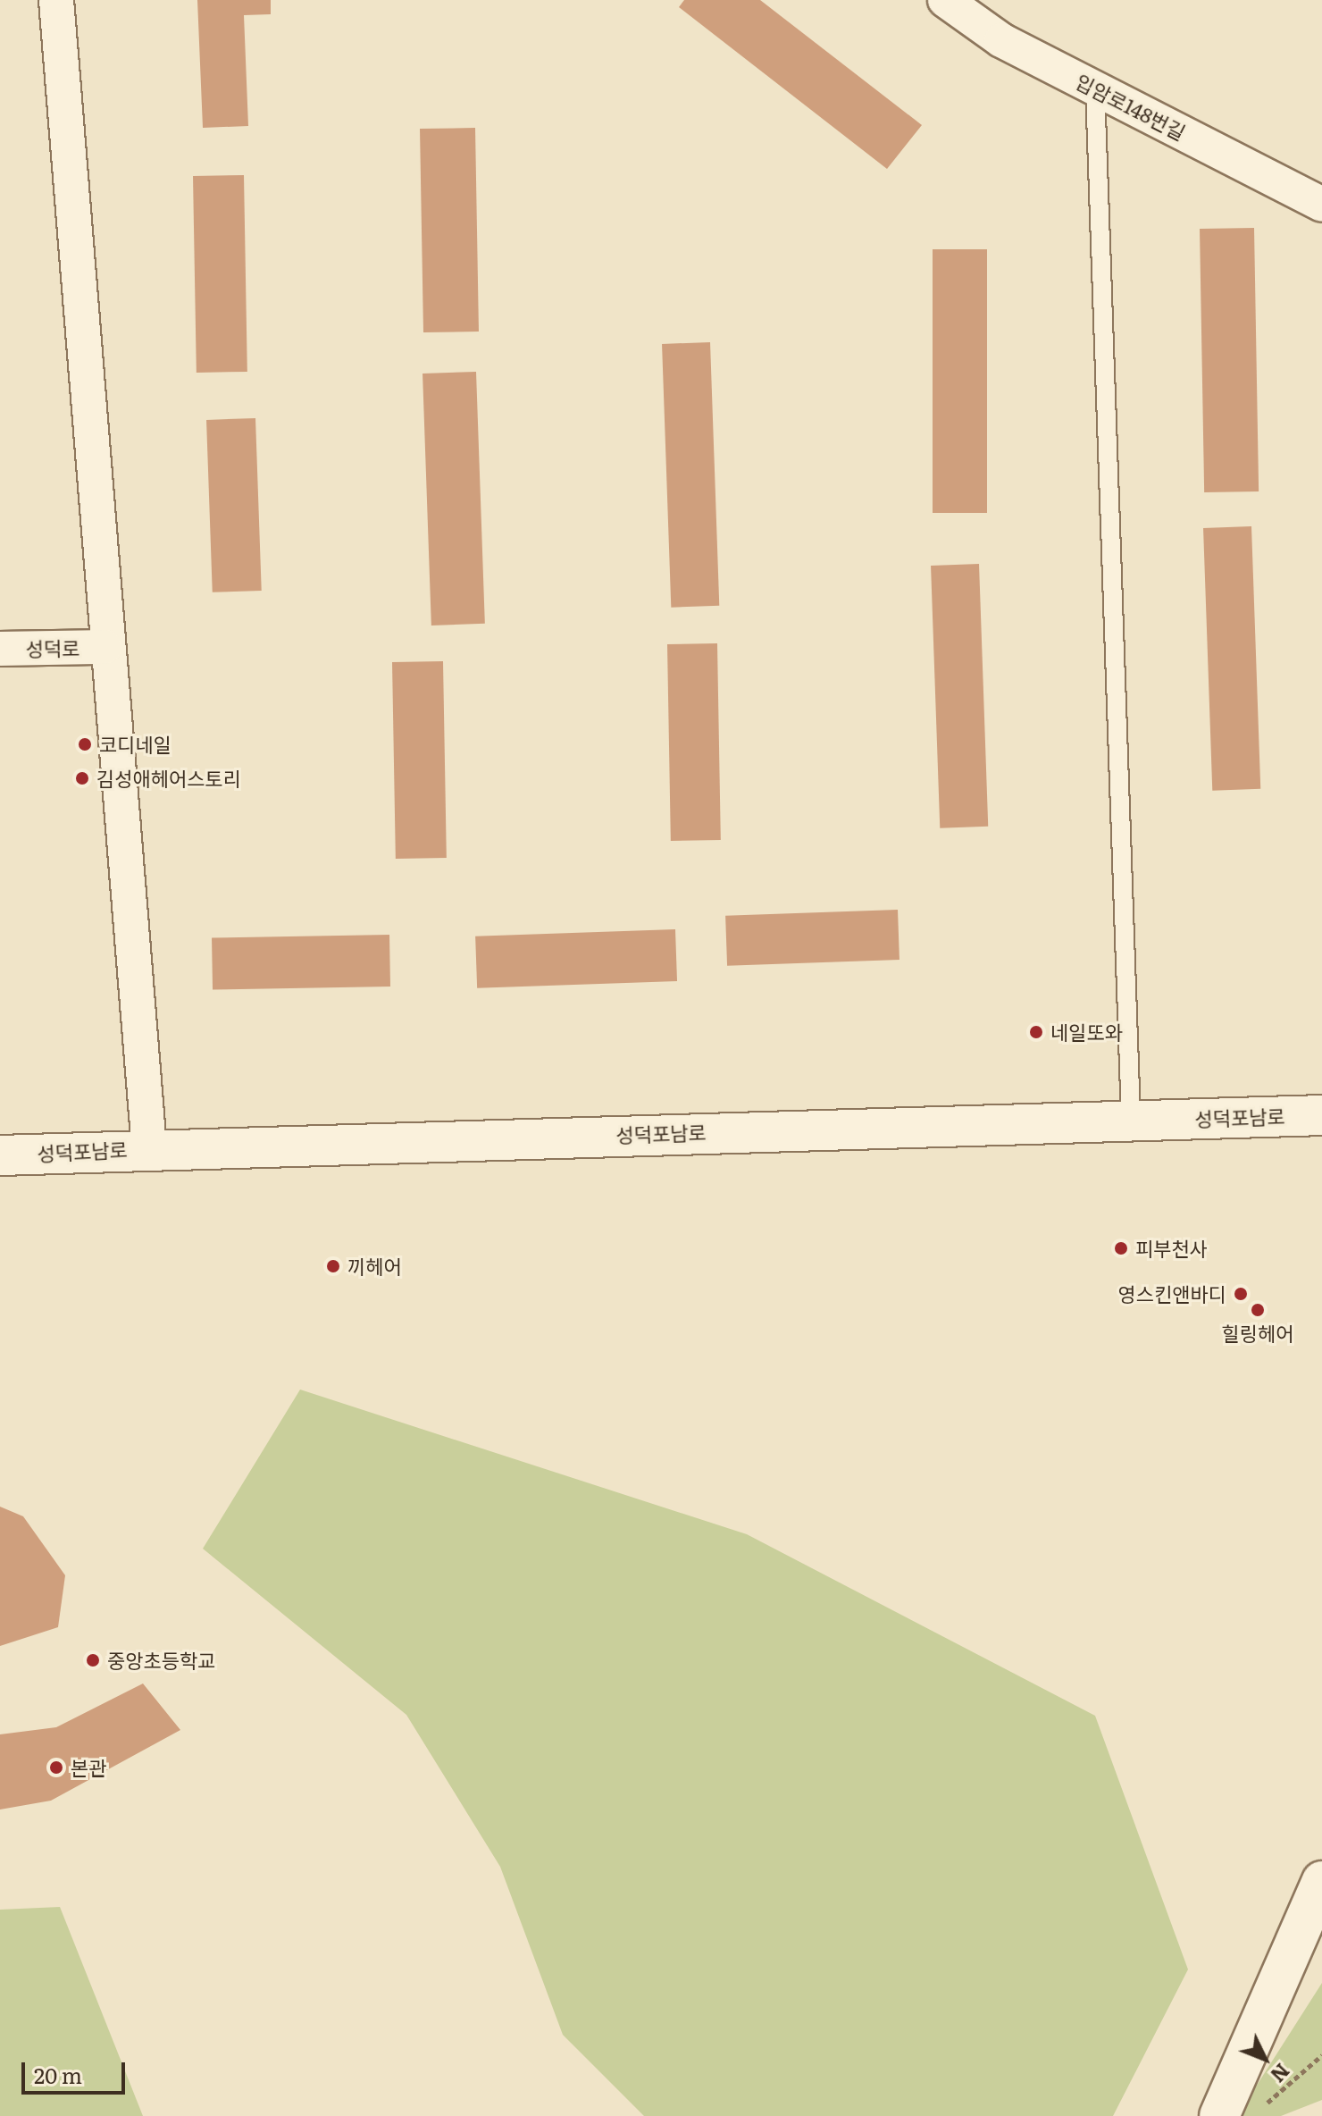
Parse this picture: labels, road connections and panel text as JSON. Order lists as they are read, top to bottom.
{
  "streets": {
    "street": ["입암로148번길", "성덕로", "성덕포남로"]
  },
  "places": [
    "코디네일",
    "김성애헤어스토리",
    "네일또와",
    "피부천사",
    "끼헤어",
    "영스킨앤바디",
    "힐링헤어",
    "중앙초등학교",
    "본관"
  ],
  "scale_bar": "20 m",
  "north": "bottom right"
}
